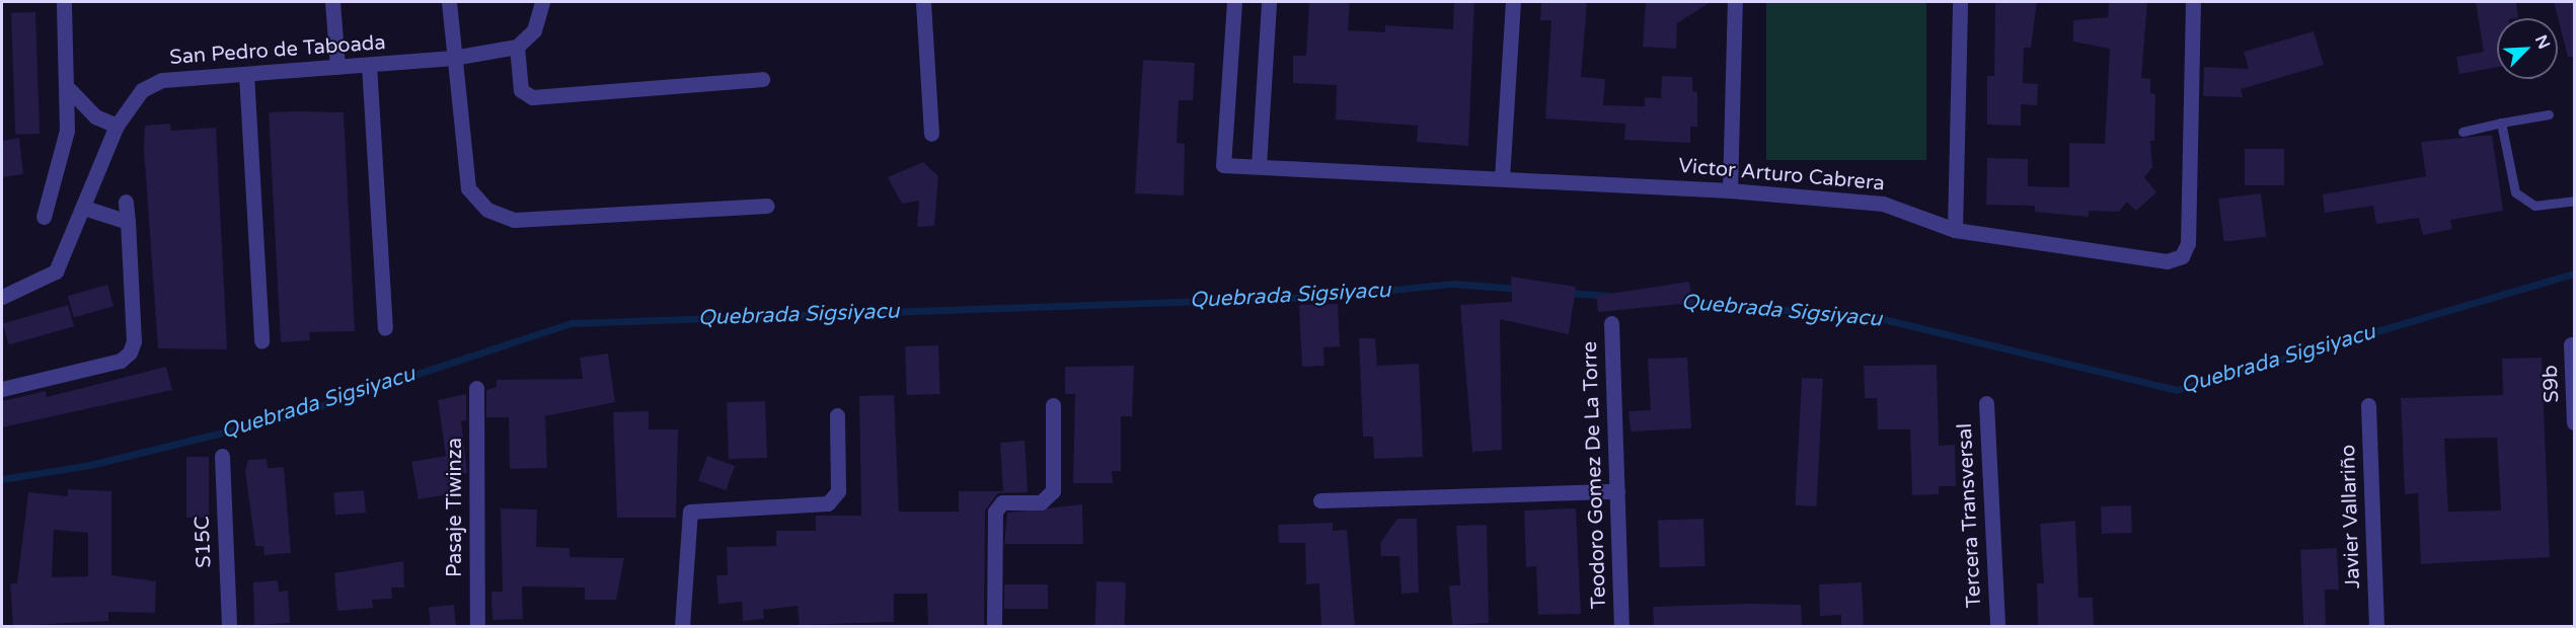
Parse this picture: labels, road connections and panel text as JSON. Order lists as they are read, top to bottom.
{
  "streets": {
    "street": [
      "San Pedro de Taboada",
      "Victor Arturo Cabrera",
      "S9b",
      "Teodoro Gomez De La Torre",
      "Pasaje Tiwinza",
      "Tercera Transversal",
      "Javier Vallariño",
      "S15C"
    ]
  },
  "water": ["Quebrada Sigsiyacu"],
  "north": "top right"
}
